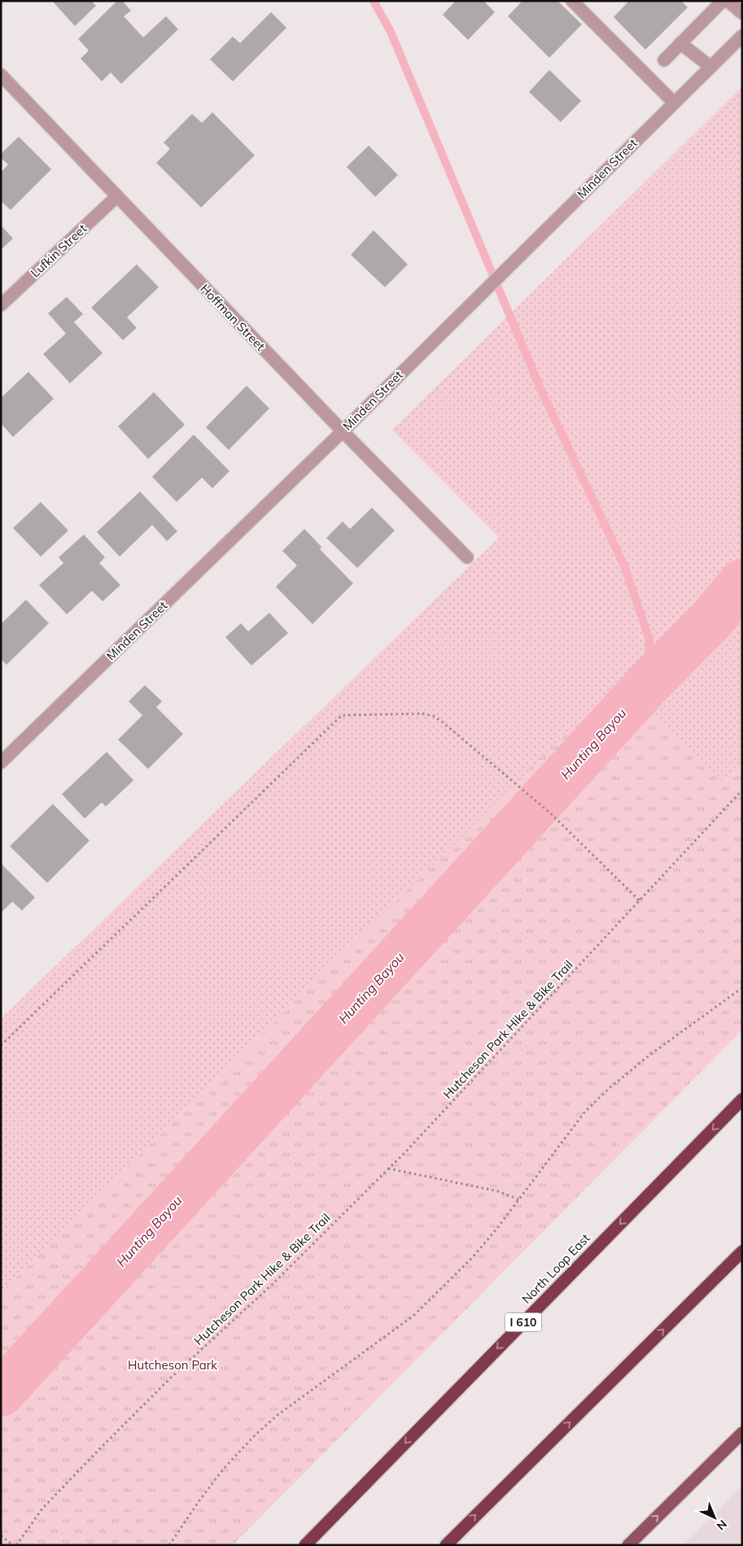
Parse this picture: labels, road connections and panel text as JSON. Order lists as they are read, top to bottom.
{
  "streets": {
    "highway": ["North Loop East", "I 610"],
    "street": ["Minden Street", "Lufkin Street", "Hoffman Street"],
    "path": ["Hutcheson Park Hike & Bike Trail"]
  },
  "crossings": [
    ["Minden Street", "Hoffman Street"],
    ["Lufkin Street", "Hoffman Street"]
  ],
  "water": ["Hunting Bayou"],
  "parks": ["Hutcheson Park"],
  "north": "bottom right"
}
